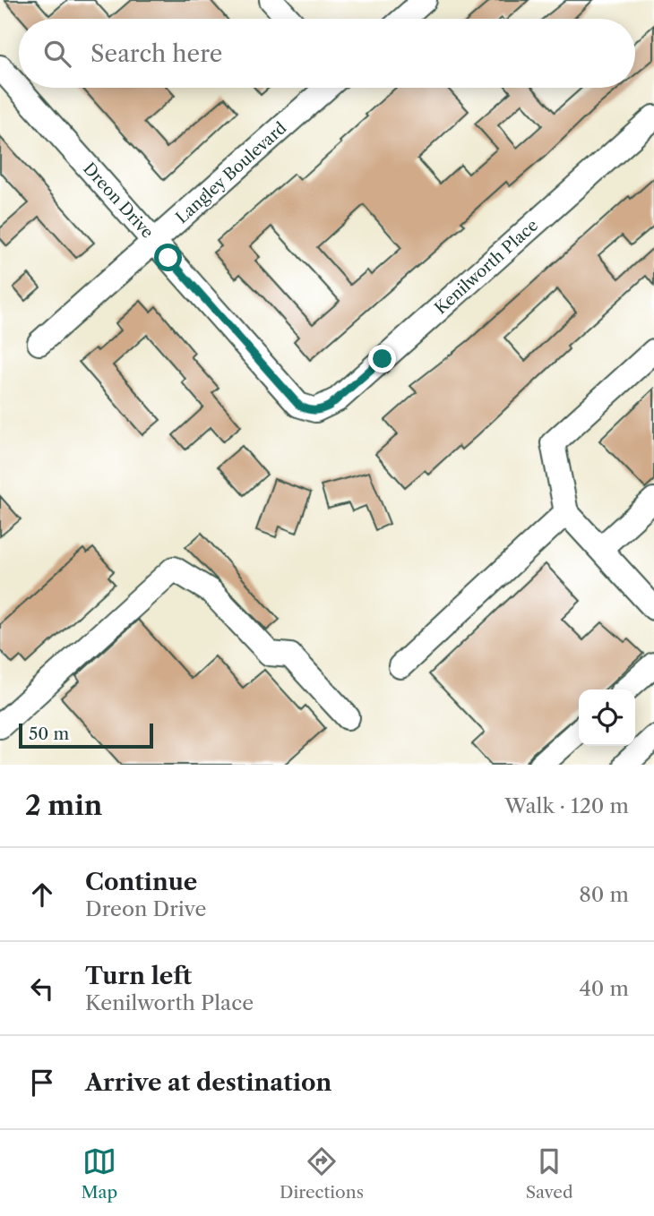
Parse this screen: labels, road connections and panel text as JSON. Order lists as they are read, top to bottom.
{
  "streets": {
    "street": ["Langley Boulevard", "Dreon Drive", "Kenilworth Place"]
  },
  "crossings": [
    ["Langley Boulevard", "Dreon Drive"],
    ["Dreon Drive", "Kenilworth Place"]
  ],
  "scale_bar": "50 m",
  "page": {
    "search": "Search here",
    "scale": "50 m",
    "heading": ["2 min", "Walk · 120 m"],
    "list": [
      ["Continue", "Dreon Drive", "80 m"],
      ["Turn left", "Kenilworth Place", "40 m"],
      "Arrive at destination"
    ],
    "nav": ["Map", "Directions", "Saved"]
  }
}
